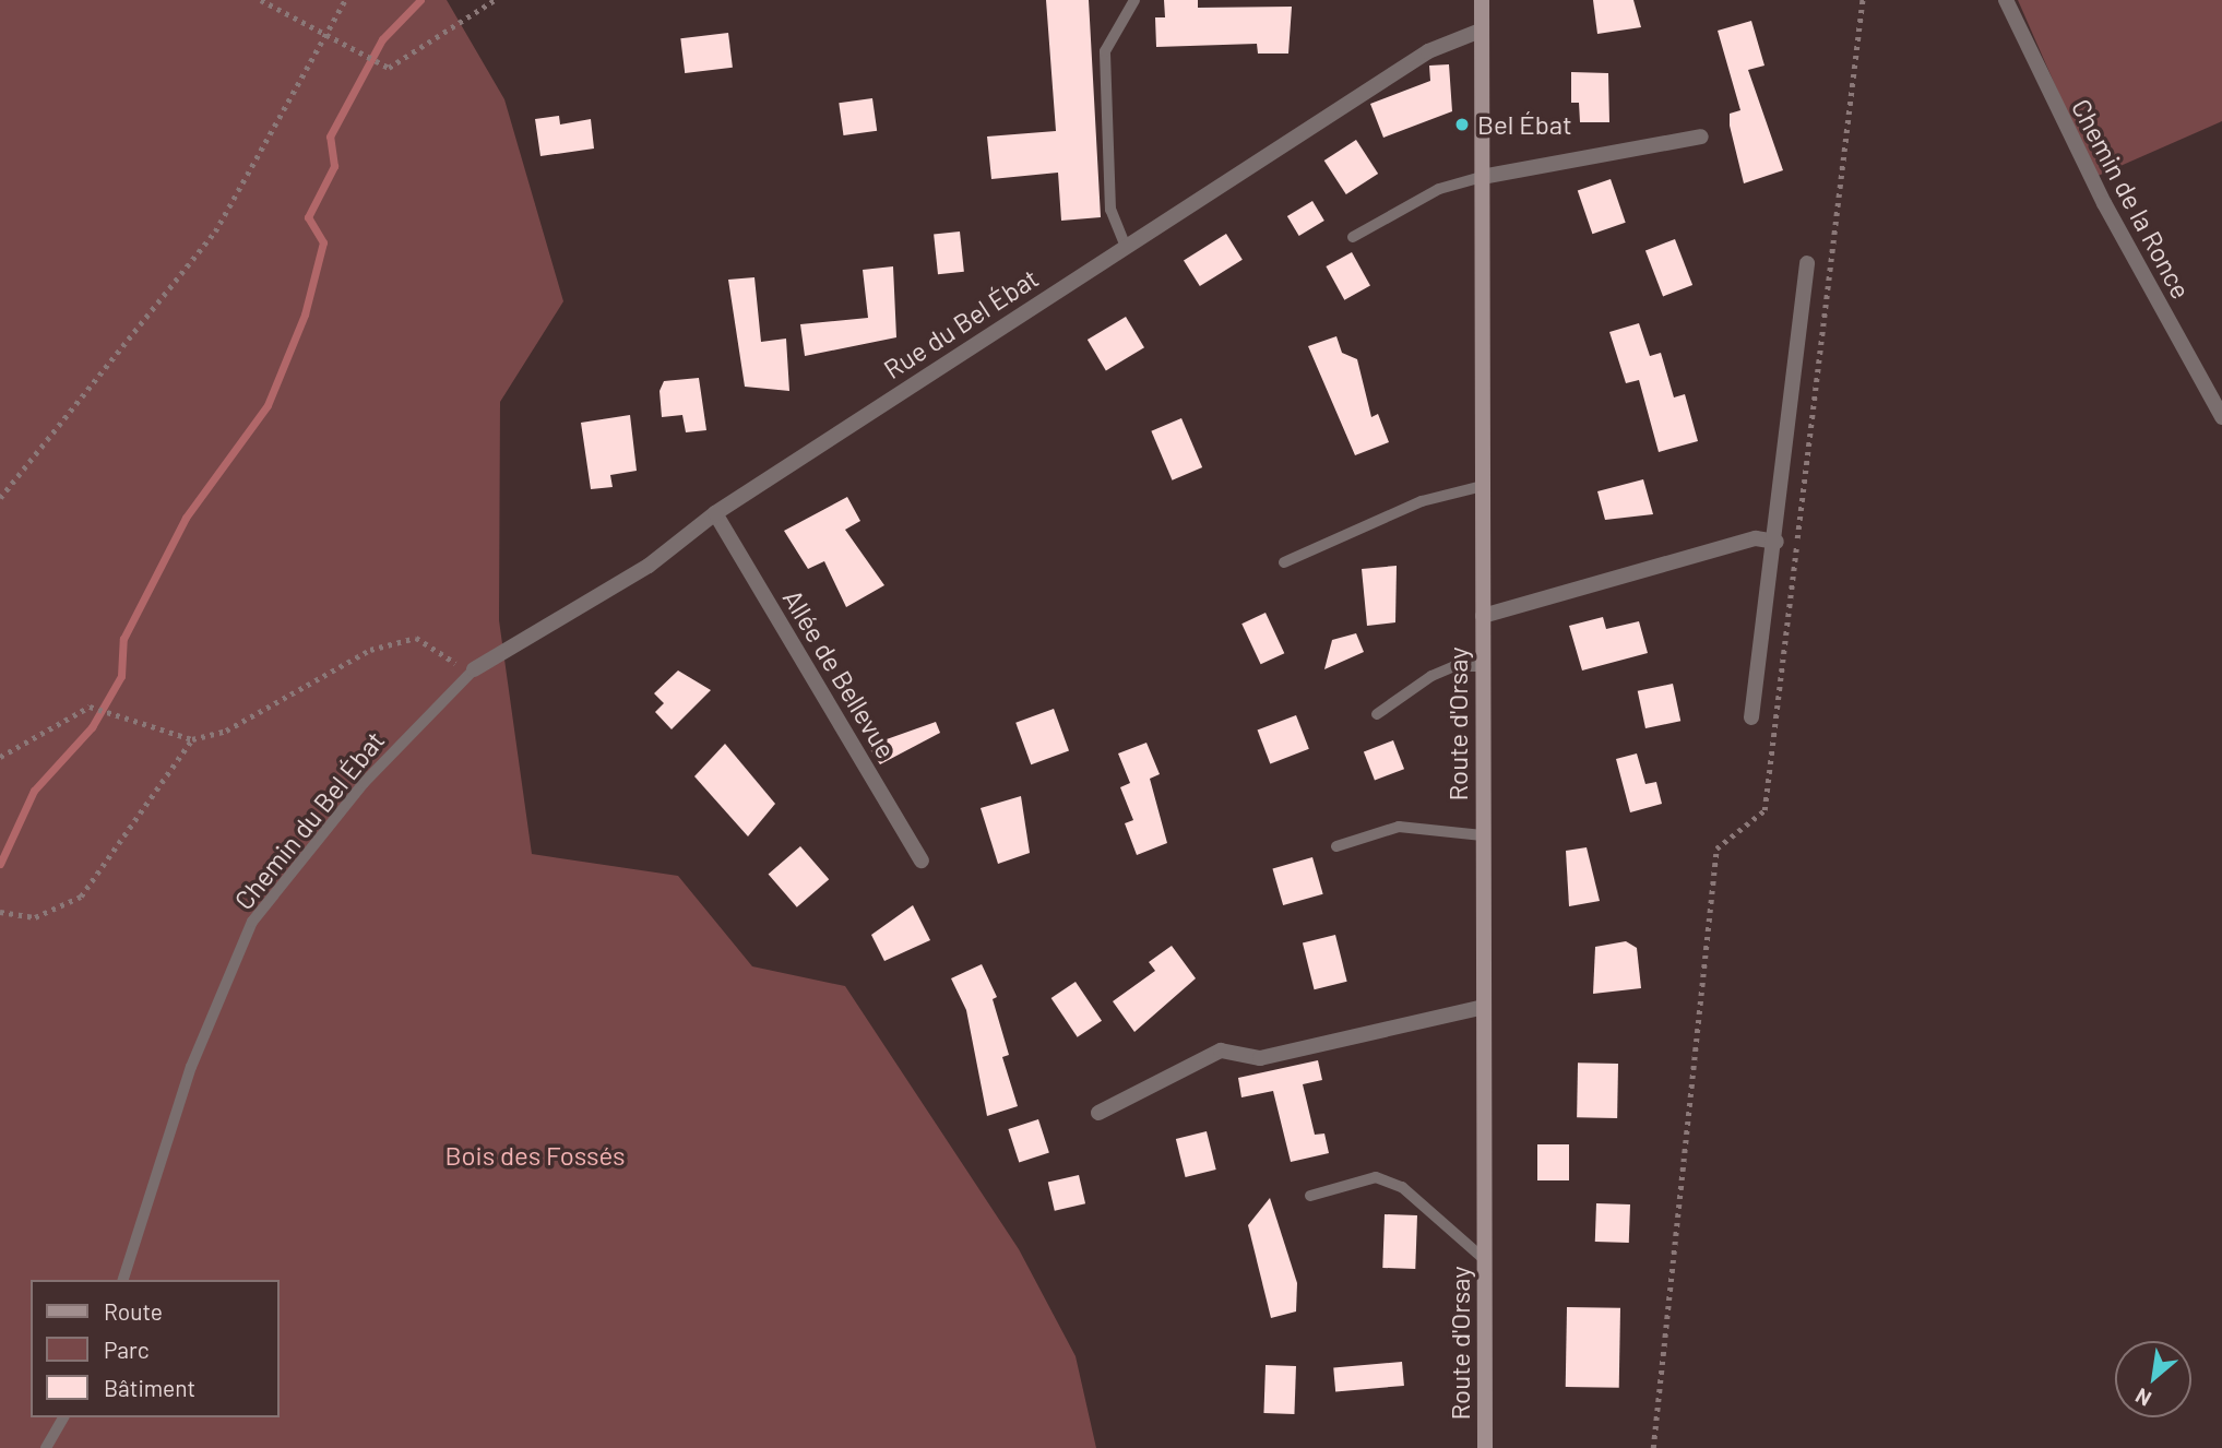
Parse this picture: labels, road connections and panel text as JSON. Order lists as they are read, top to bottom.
{
  "streets": {
    "main road": ["Route d'Orsay"],
    "street": ["Chemin de la Ronce", "Rue du Bel Ébat", "Allée de Bellevue"],
    "lane": ["Chemin du Bel Ébat"]
  },
  "crossings": [
    ["Rue du Bel Ébat", "Allée de Bellevue"],
    ["Rue du Bel Ébat", "Route d'Orsay"],
    ["Rue du Bel Ébat", "Chemin du Bel Ébat"]
  ],
  "parks": ["Bois des Fossés"],
  "places": ["Bel Ébat"],
  "legend": ["Route", "Parc", "Bâtiment"],
  "north": "bottom left"
}
